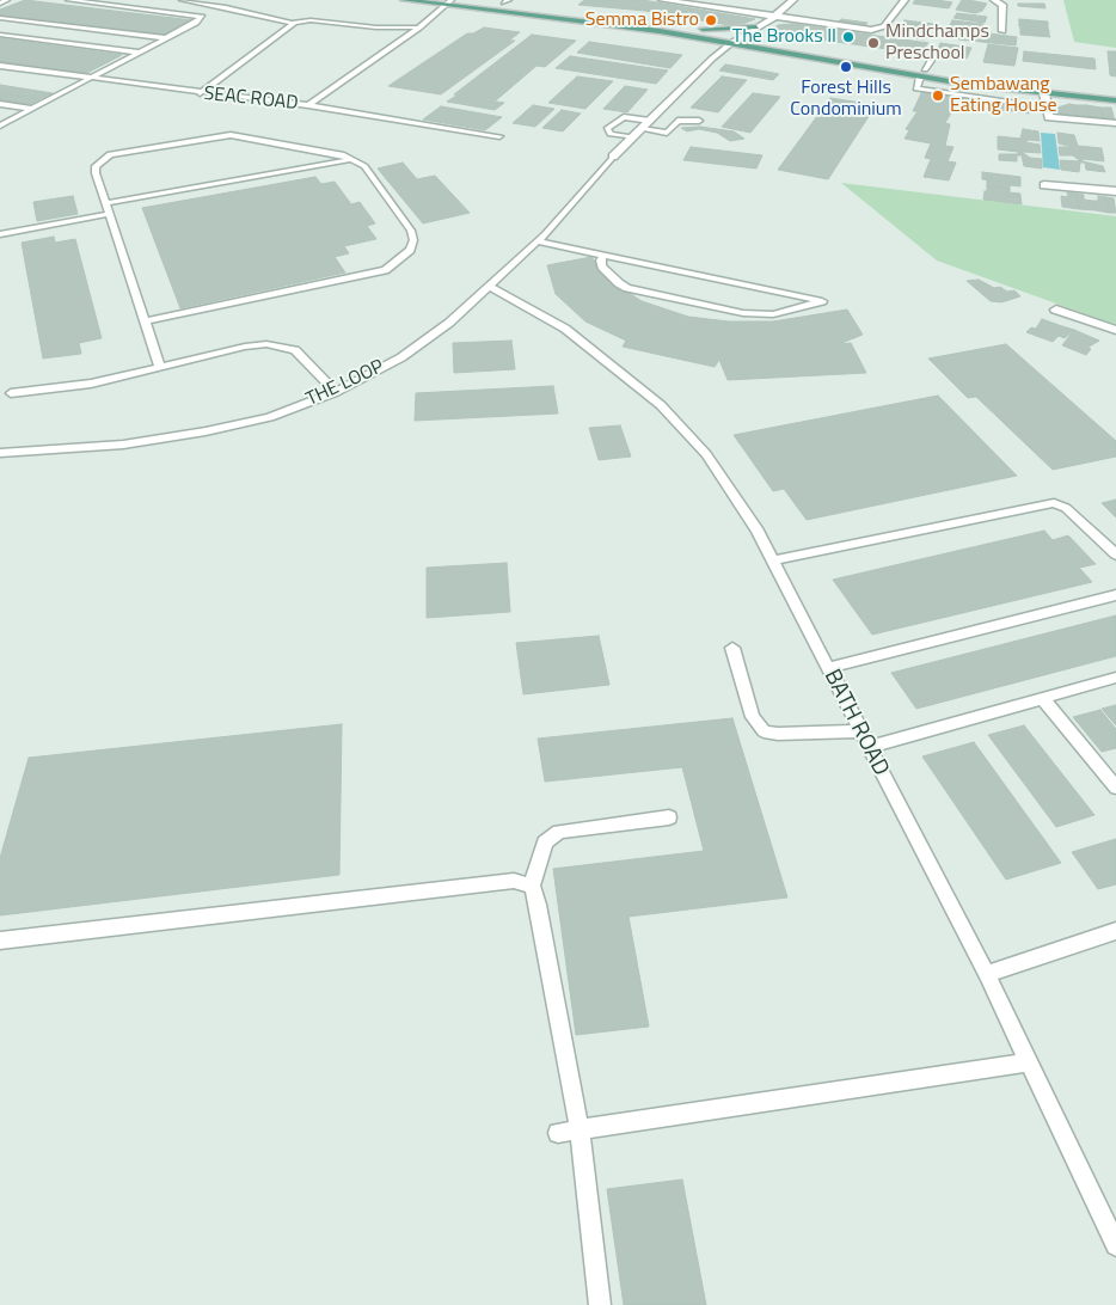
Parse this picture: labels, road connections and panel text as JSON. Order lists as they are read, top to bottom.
{
  "streets": {
    "lane": ["SEAC ROAD", "THE LOOP", "BATH ROAD"]
  },
  "crossings": [
    ["THE LOOP", "BATH ROAD"]
  ],
  "places": [
    "Semma Bistro",
    "The Brooks II",
    "Mindchamps Preschool",
    "Forest Hills Condominium",
    "Sembawang Eating House"
  ]
}
